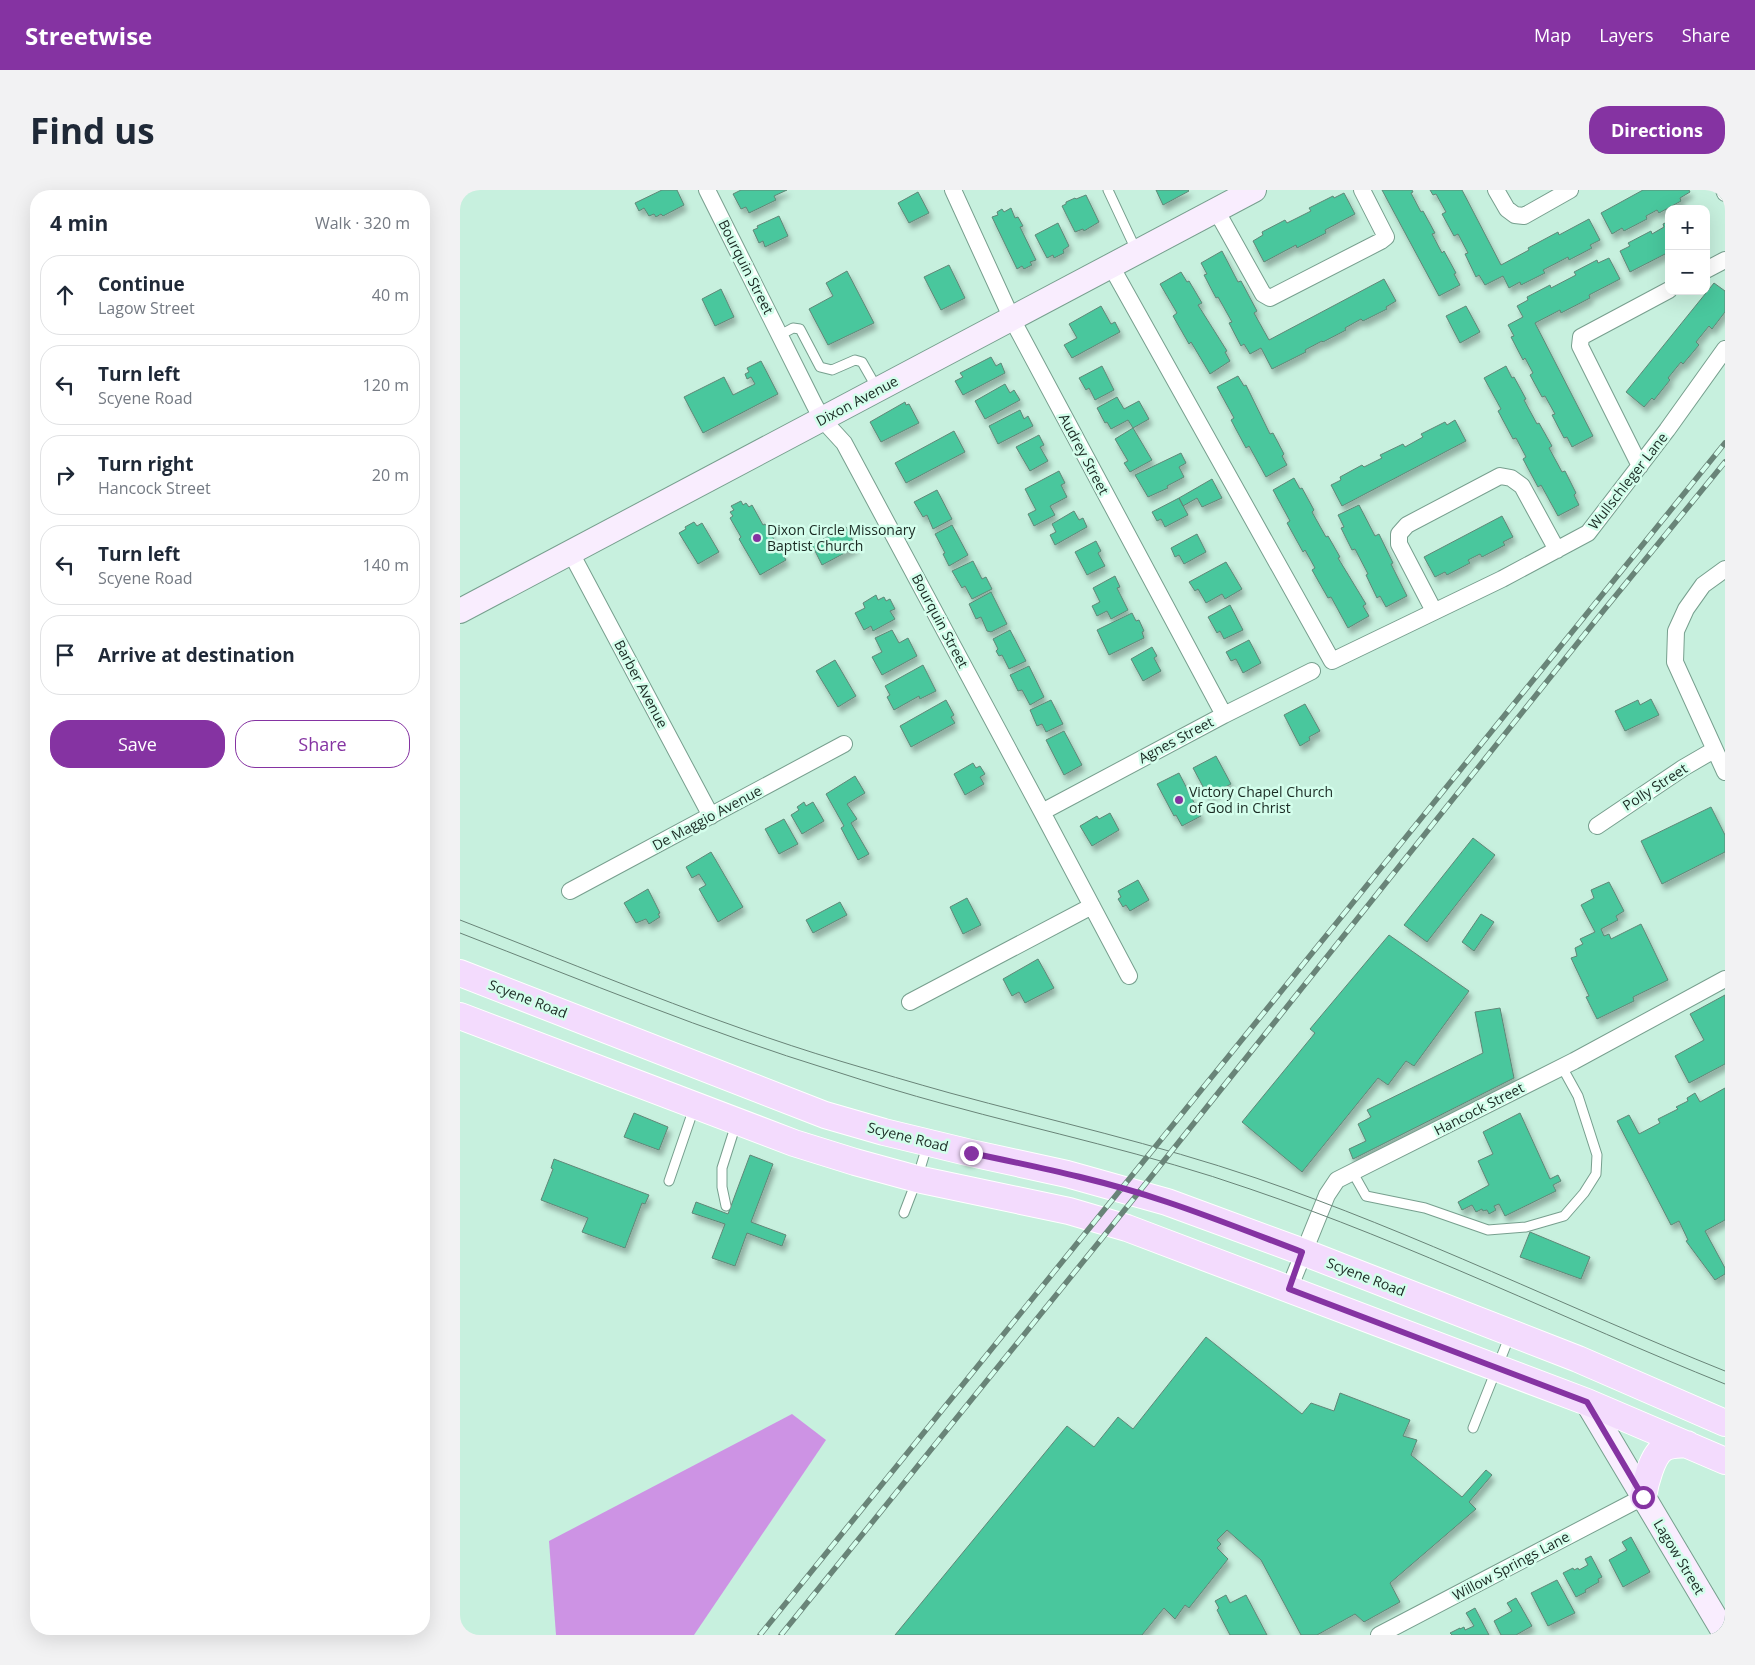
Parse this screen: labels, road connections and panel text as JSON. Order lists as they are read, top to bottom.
{
  "streets": {
    "main road": ["Scyene Road"],
    "street": [
      "Bourquin Street",
      "Dixon Avenue",
      "Audrey Street",
      "Wullschleger Lane",
      "Barber Avenue",
      "Agnes Street",
      "Polly Street",
      "De Maggio Avenue",
      "Hancock Street",
      "Lagow Street",
      "Willow Springs Lane"
    ]
  },
  "crossings": [
    ["Bourquin Street", "Dixon Avenue"],
    ["Bourquin Street", "Agnes Street"],
    ["Dixon Avenue", "Audrey Street"],
    ["Dixon Avenue", "Barber Avenue"],
    ["Audrey Street", "Agnes Street"],
    ["Barber Avenue", "De Maggio Avenue"],
    ["Scyene Road", "Hancock Street"],
    ["Lagow Street", "Willow Springs Lane"]
  ],
  "places": ["Dixon Circle Missonary Baptist Church", "Victory Chapel Church of God in Christ"],
  "page": {
    "header": "Streetwise",
    "nav": ["Map", "Layers", "Share"],
    "buttons": [
      "Directions",
      ["Save", "Share"]
    ],
    "title": "Find us",
    "heading": ["4 min", "Walk · 320 m"],
    "map_buttons": ["+", "−"],
    "list": [
      ["Continue", "Lagow Street", "40 m"],
      ["Turn left", "Scyene Road", "120 m"],
      ["Turn right", "Hancock Street", "20 m"],
      ["Turn left", "Scyene Road", "140 m"],
      "Arrive at destination"
    ]
  }
}
